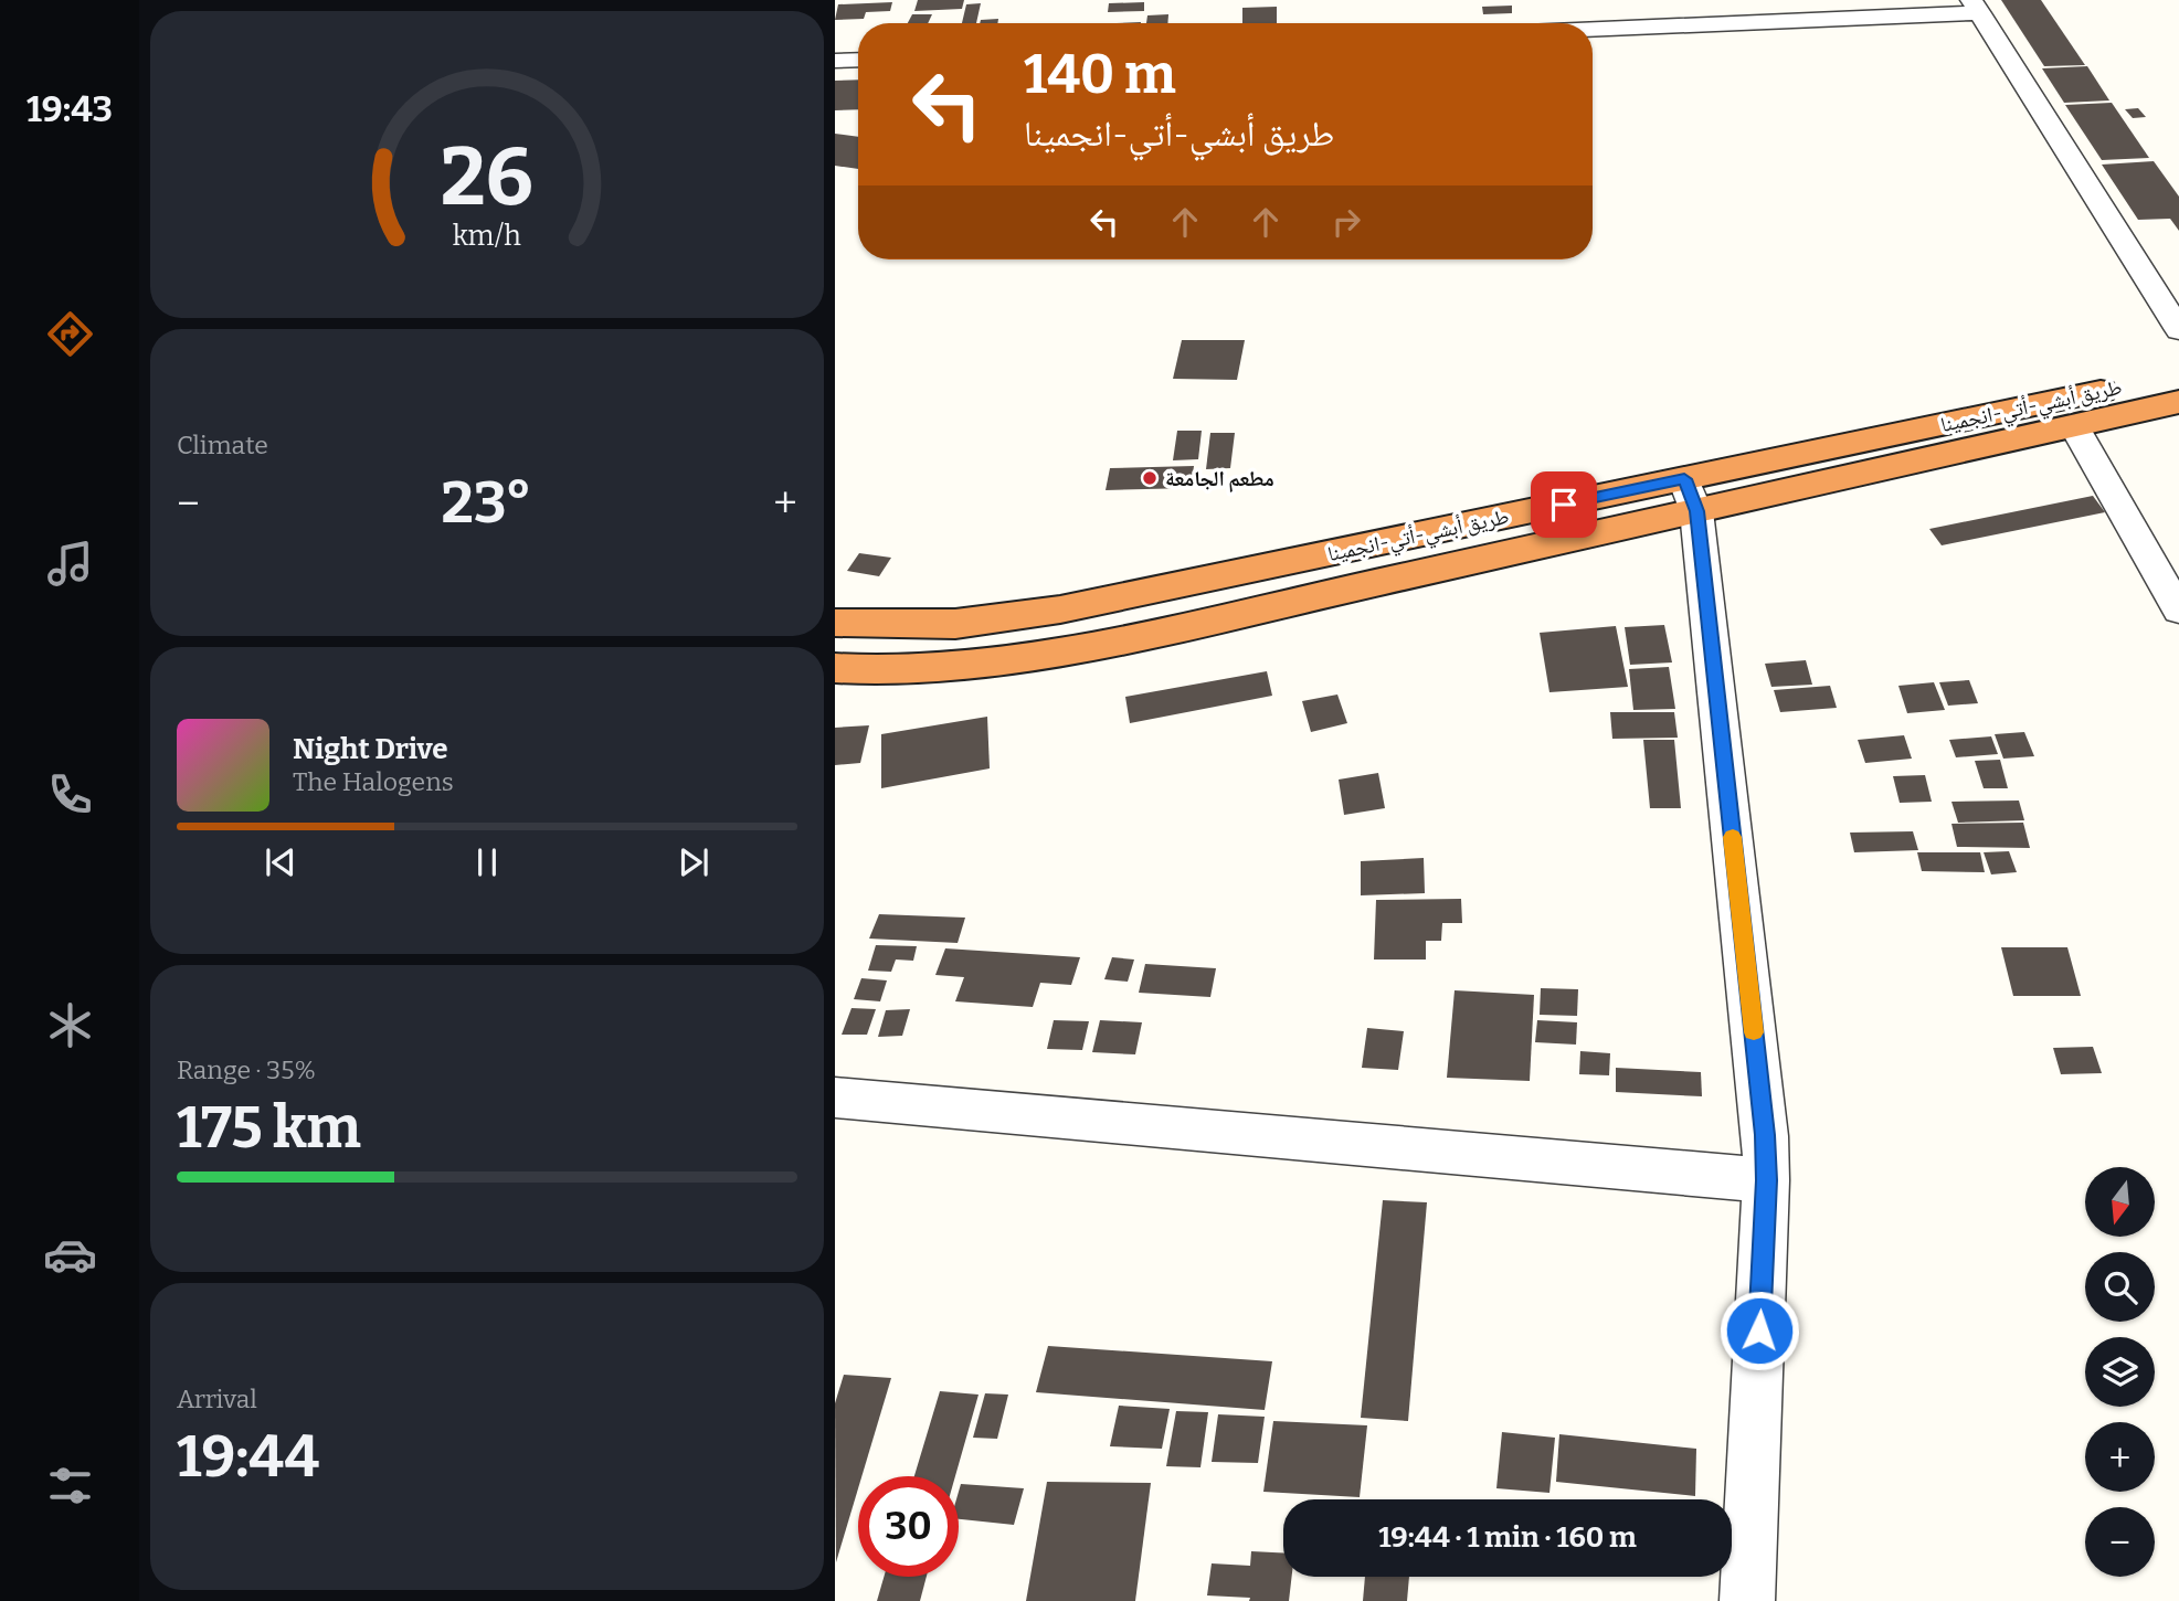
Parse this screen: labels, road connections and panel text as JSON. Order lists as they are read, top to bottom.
{
  "streets": {
    "highway": ["طريق أبشي-أتي-انجمينا"]
  },
  "places": ["مطعم الجامعة"],
  "north": "bottom",
  "page": {
    "tabs": "19:43",
    "turn": ["140 m", "طريق أبشي-أتي-انجمينا"],
    "tile": [
      "Climate",
      ["Range · 35%", "175 km"],
      ["Arrival", "19:44"]
    ],
    "heat": ["−", "23°", "+"],
    "song": ["Night Drive", "The Halogens"],
    "map_buttons": ["+", "−"],
    "limit": "30",
    "trip": "19:44 · 1 min · 160 m",
    "gauge": ["26", "km/h"]
  }
}
